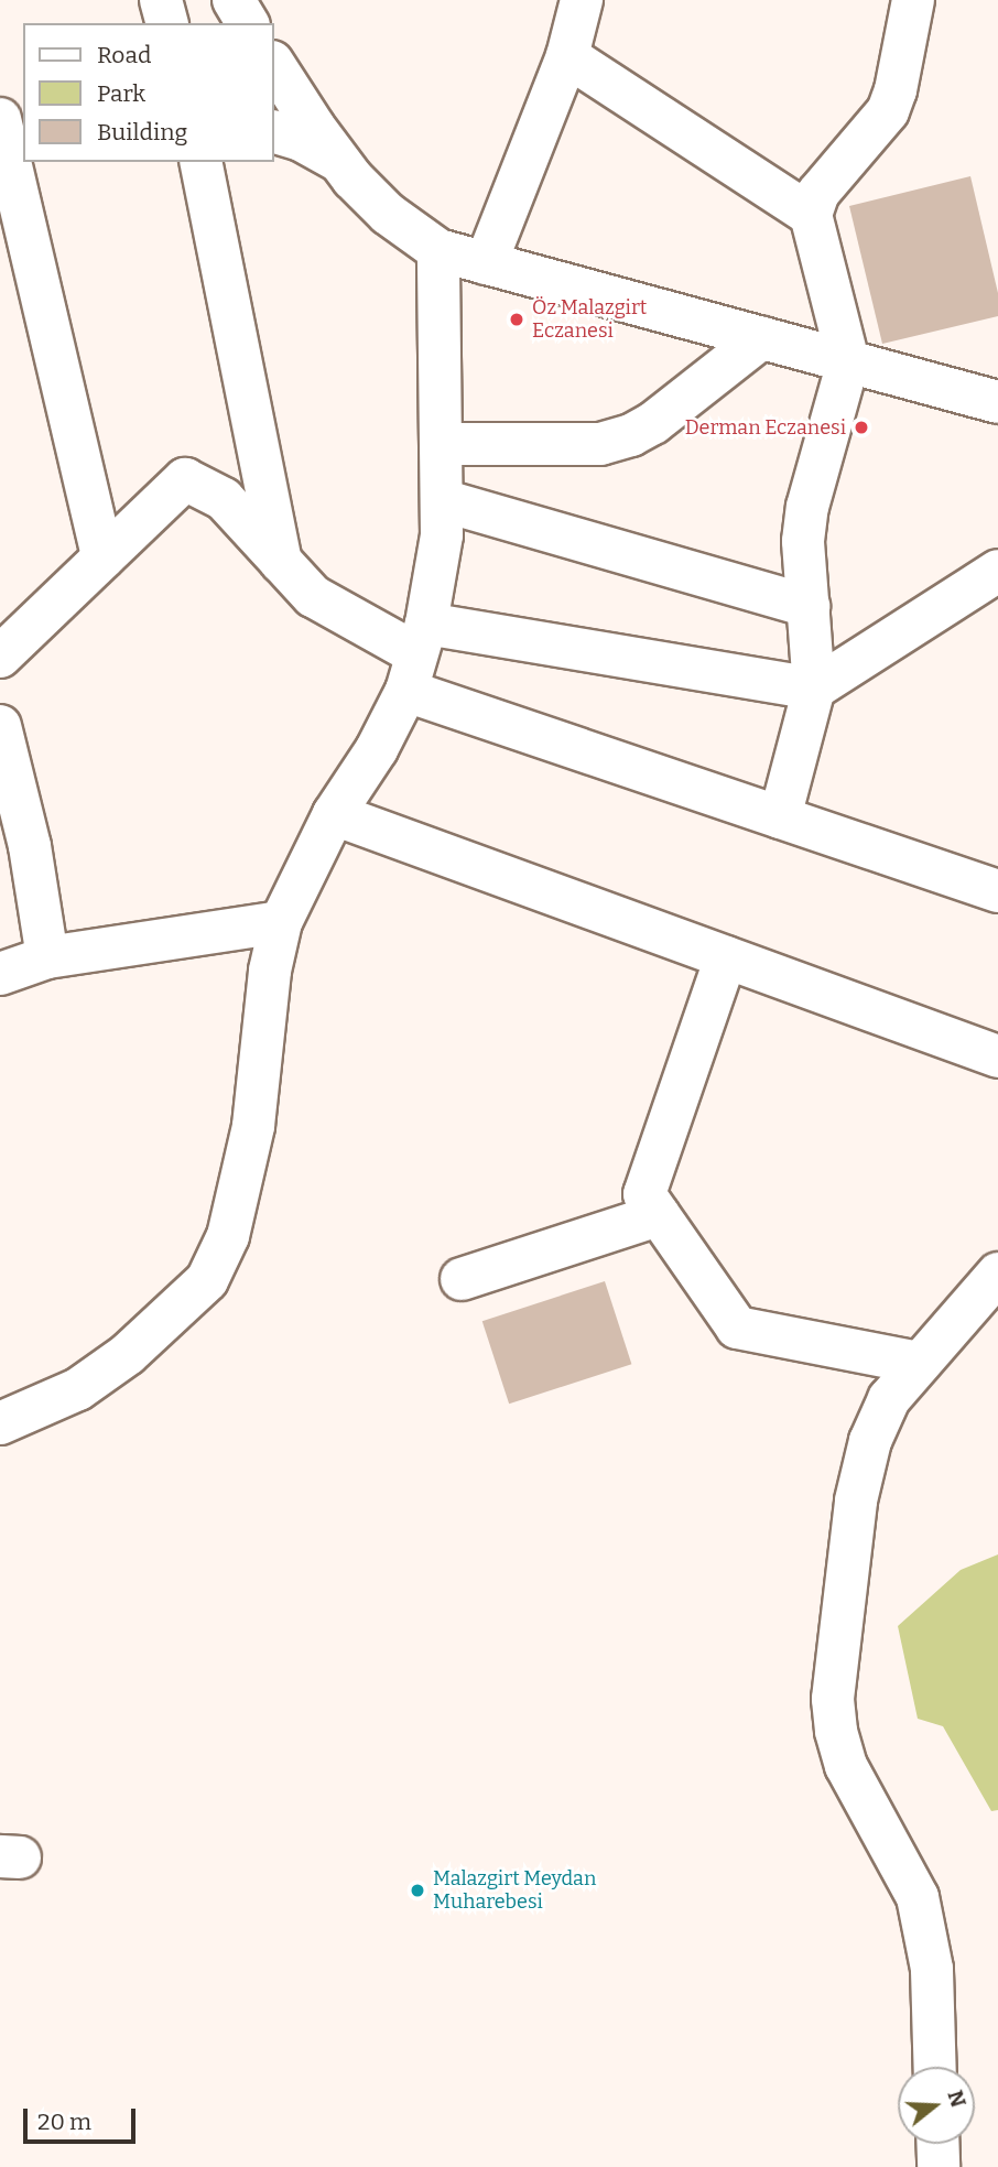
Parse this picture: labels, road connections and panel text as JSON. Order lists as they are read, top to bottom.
{
  "places": ["Öz Malazgirt Eczanesi", "Derman Eczanesi", "Malazgirt Meydan Muharebesi"],
  "legend": ["Road", "Park", "Building"],
  "scale_bar": "20 m",
  "north": "right"
}
